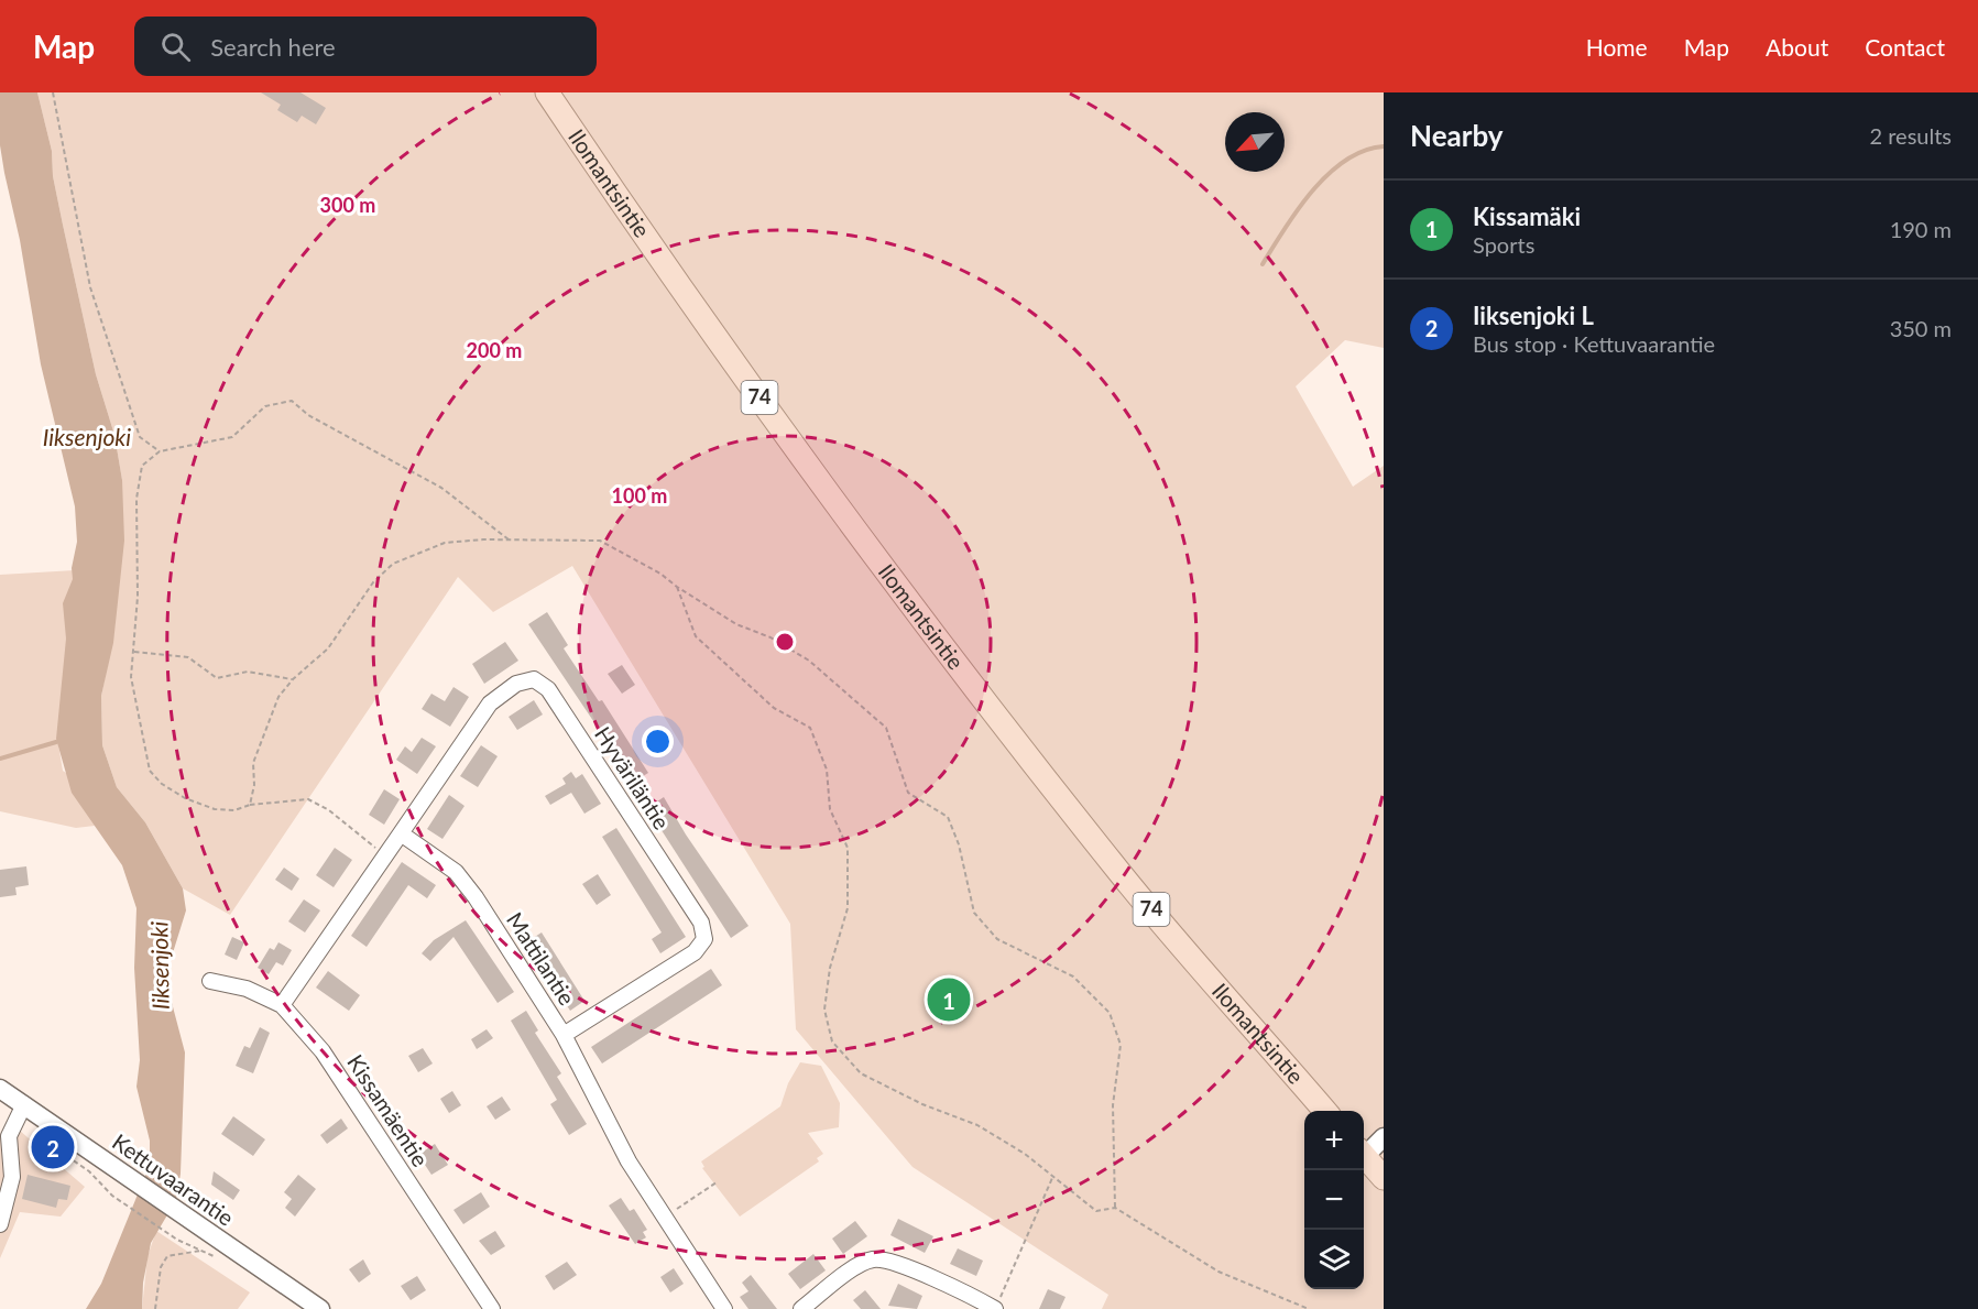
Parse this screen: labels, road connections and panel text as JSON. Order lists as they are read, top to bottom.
{
  "streets": {
    "main road": ["Ilomantsintie", "74"],
    "street": [
      "Hyväriläntie",
      "Mattilantie",
      "Kissamäentie",
      "Kettuvaarantie"
    ]
  },
  "crossings": [
    ["Hyväriläntie", "Mattilantie"]
  ],
  "water": ["Iiksenjoki"],
  "north": "bottom left",
  "page": {
    "header": "Map",
    "search": "Search here",
    "nav": [
      "Home",
      "Map",
      "About",
      "Contact"
    ],
    "heading": ["Nearby", "2 results"],
    "list": [
      {
        "mark": "1",
        "name": "Kissamäki",
        "note": "Sports",
        "value": "190 m"
      },
      {
        "mark": "2",
        "name": "Iiksenjoki L",
        "note": "Bus stop · Kettuvaarantie",
        "value": "350 m"
      }
    ],
    "pins": ["1", "2"],
    "map_buttons": ["+", "−"]
  },
  "rings": ["300 m", "200 m", "100 m"]
}
